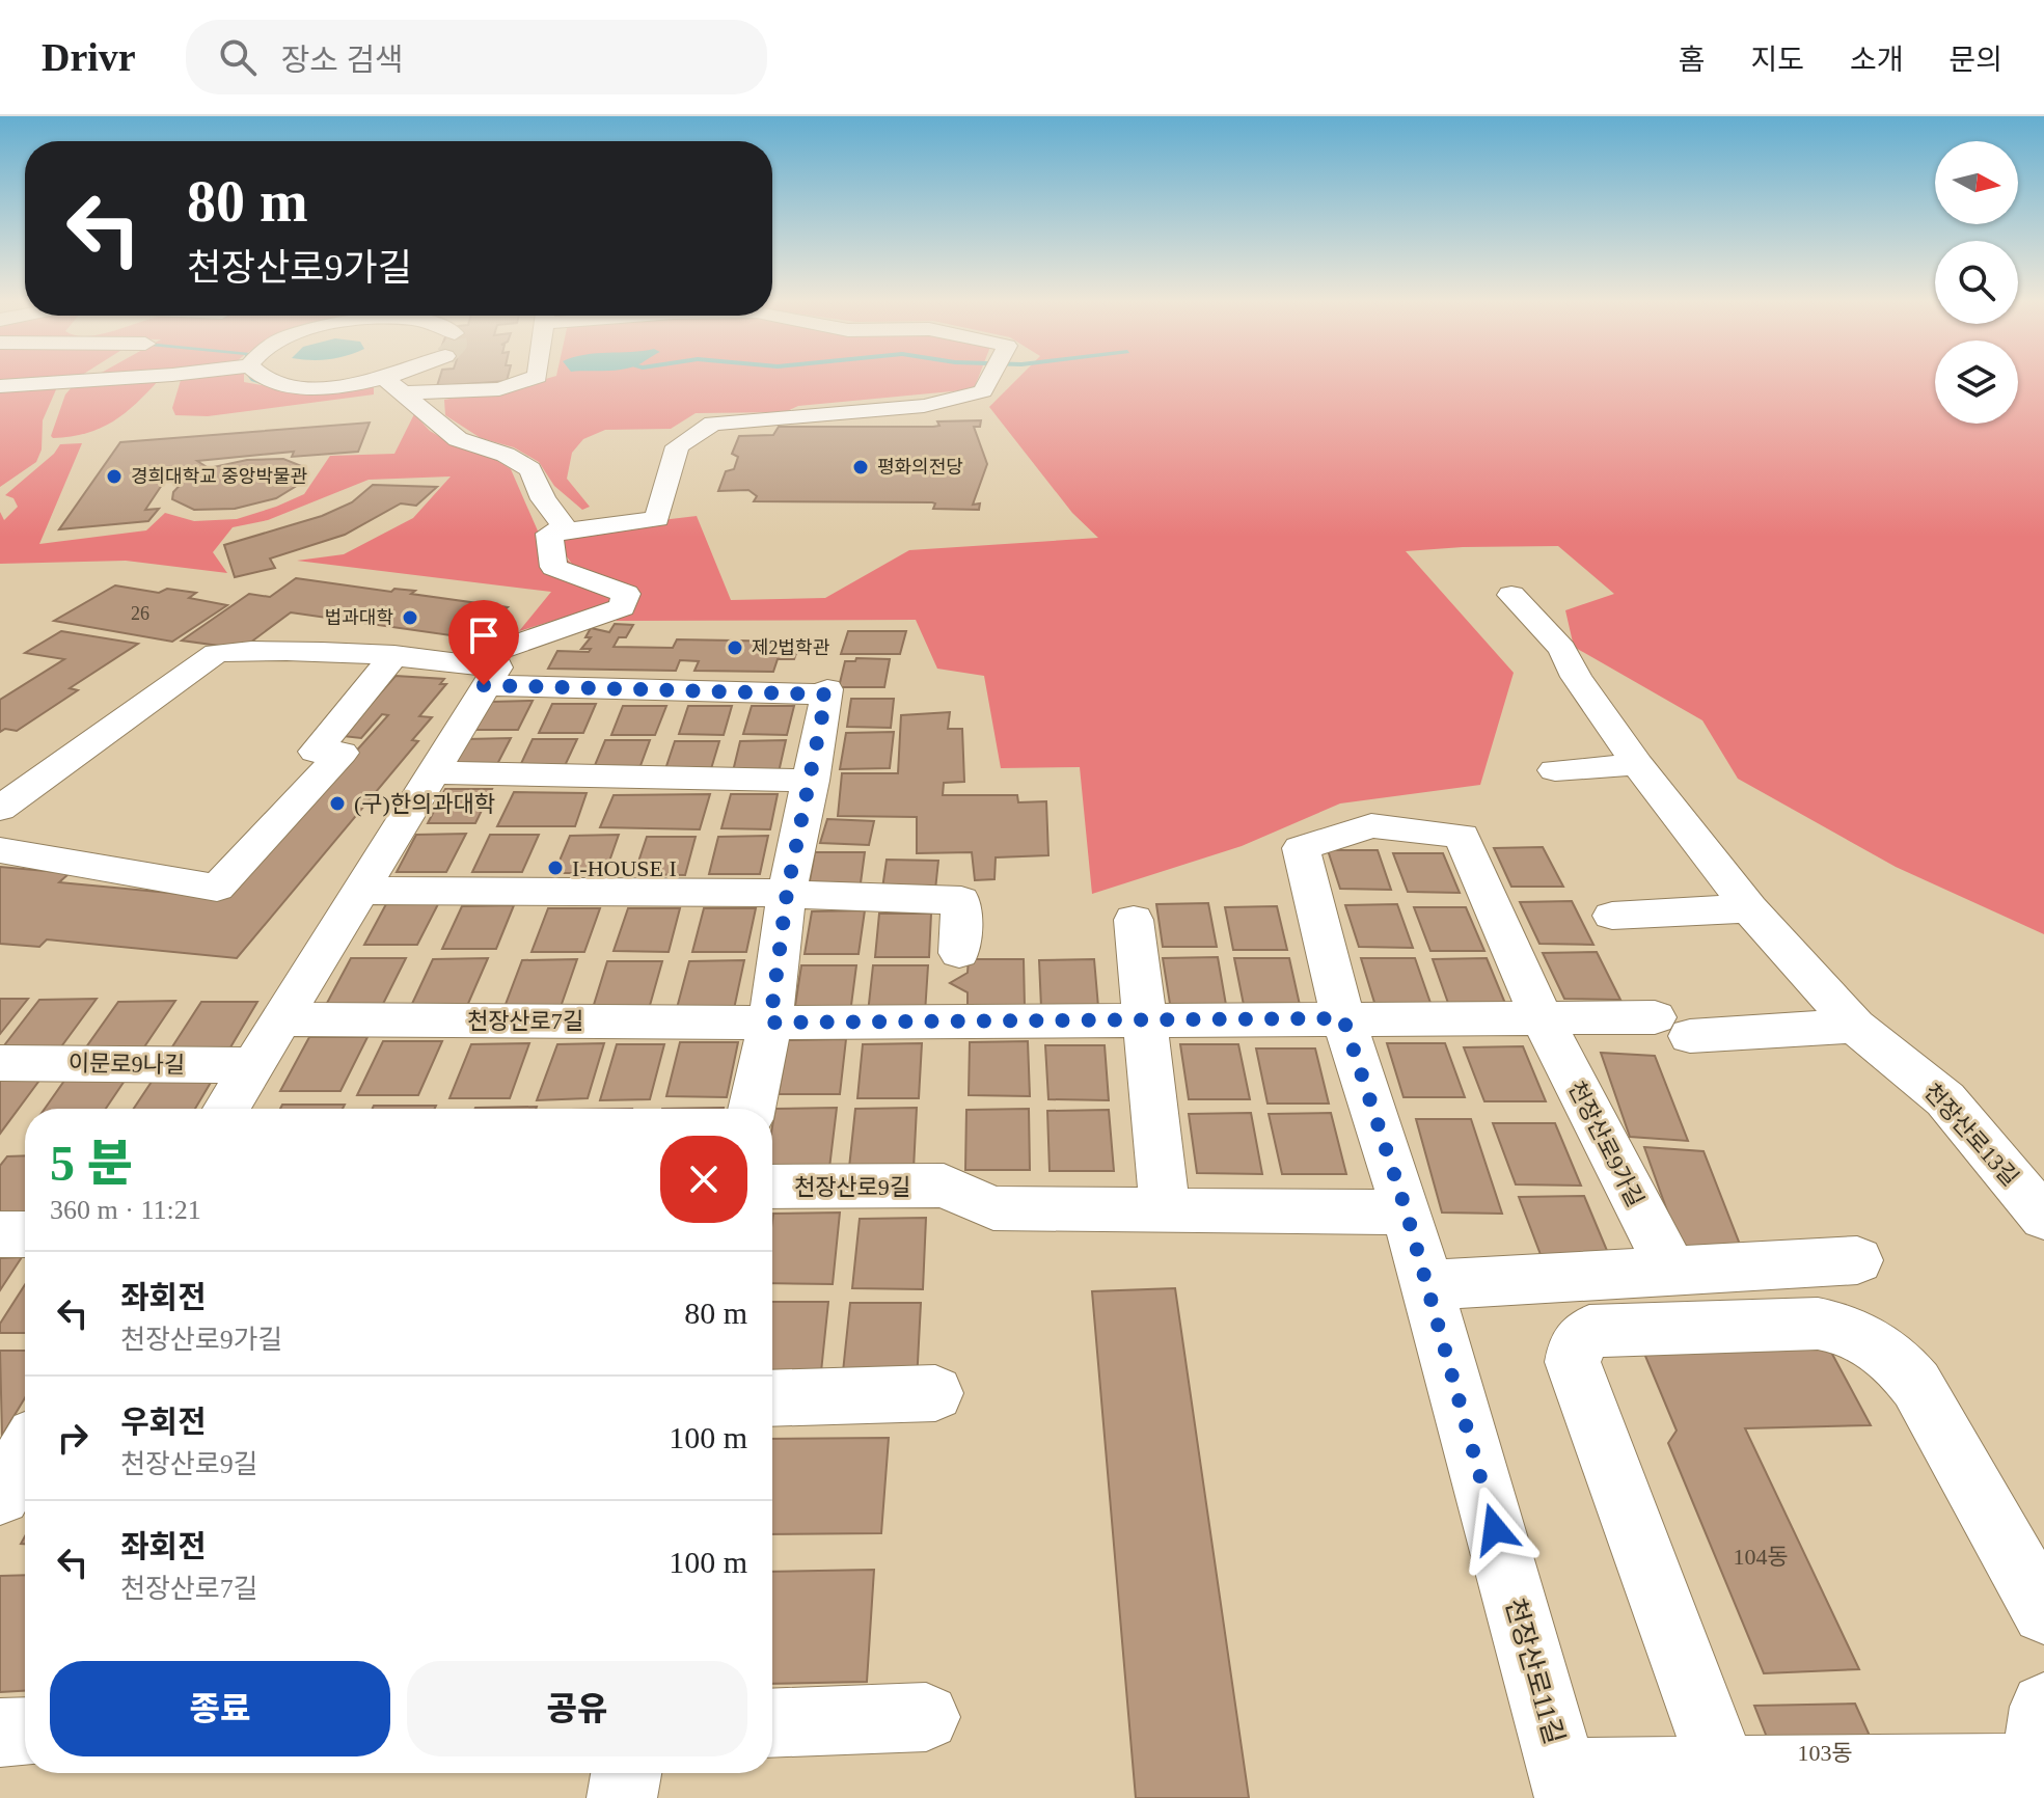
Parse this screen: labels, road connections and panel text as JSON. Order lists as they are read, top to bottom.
{
  "streets": {
    "street": [
      "천장산로7길",
      "이문로9나길",
      "천장산로13길",
      "천장산로9가길",
      "천장산로9길",
      "천장산로11길"
    ]
  },
  "crossings": [
    ["천장산로9가길", "천장산로11길"]
  ],
  "places": [
    "평화의전당",
    "경희대학교 중앙박물관",
    "법과대학",
    "제2법학관",
    "(구)한의과대학",
    "I-HOUSE I"
  ],
  "house_numbers": ["26", "104동", "103동"],
  "north": "right",
  "page": {
    "header": "Drivr",
    "search": "장소 검색",
    "nav": [
      "홈",
      "지도",
      "소개",
      "문의"
    ],
    "turn": ["80 m", "천장산로9가길"],
    "heading": ["5 분", "360 m · 11:21"],
    "list": [
      {
        "name": "좌회전",
        "note": "천장산로9가길",
        "value": "80 m"
      },
      {
        "name": "우회전",
        "note": "천장산로9길",
        "value": "100 m"
      },
      {
        "name": "좌회전",
        "note": "천장산로7길",
        "value": "100 m"
      }
    ],
    "buttons": ["종료", "공유"]
  }
}
